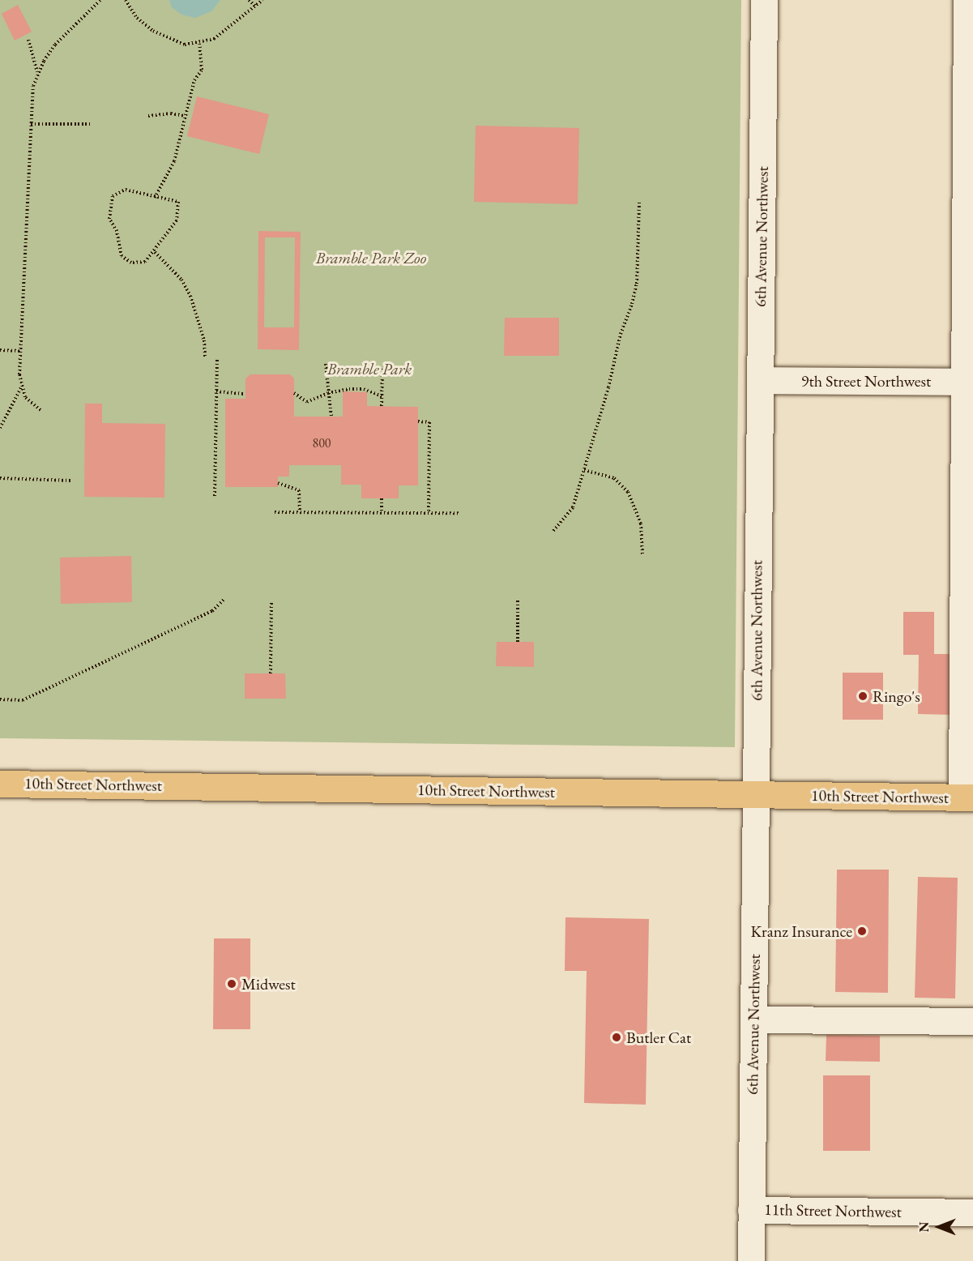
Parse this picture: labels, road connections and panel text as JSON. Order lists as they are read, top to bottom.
{
  "streets": {
    "main road": ["10th Street Northwest"],
    "street": ["6th Avenue Northwest", "9th Street Northwest", "11th Street Northwest"]
  },
  "crossings": [
    ["6th Avenue Northwest", "9th Street Northwest"],
    ["6th Avenue Northwest", "10th Street Northwest"],
    ["6th Avenue Northwest", "11th Street Northwest"]
  ],
  "parks": ["Bramble Park Zoo", "Bramble Park"],
  "places": [
    "Ringo's",
    "Kranz Insurance",
    "Midwest",
    "Butler Cat"
  ],
  "house_numbers": ["800"],
  "north": "left"
}
